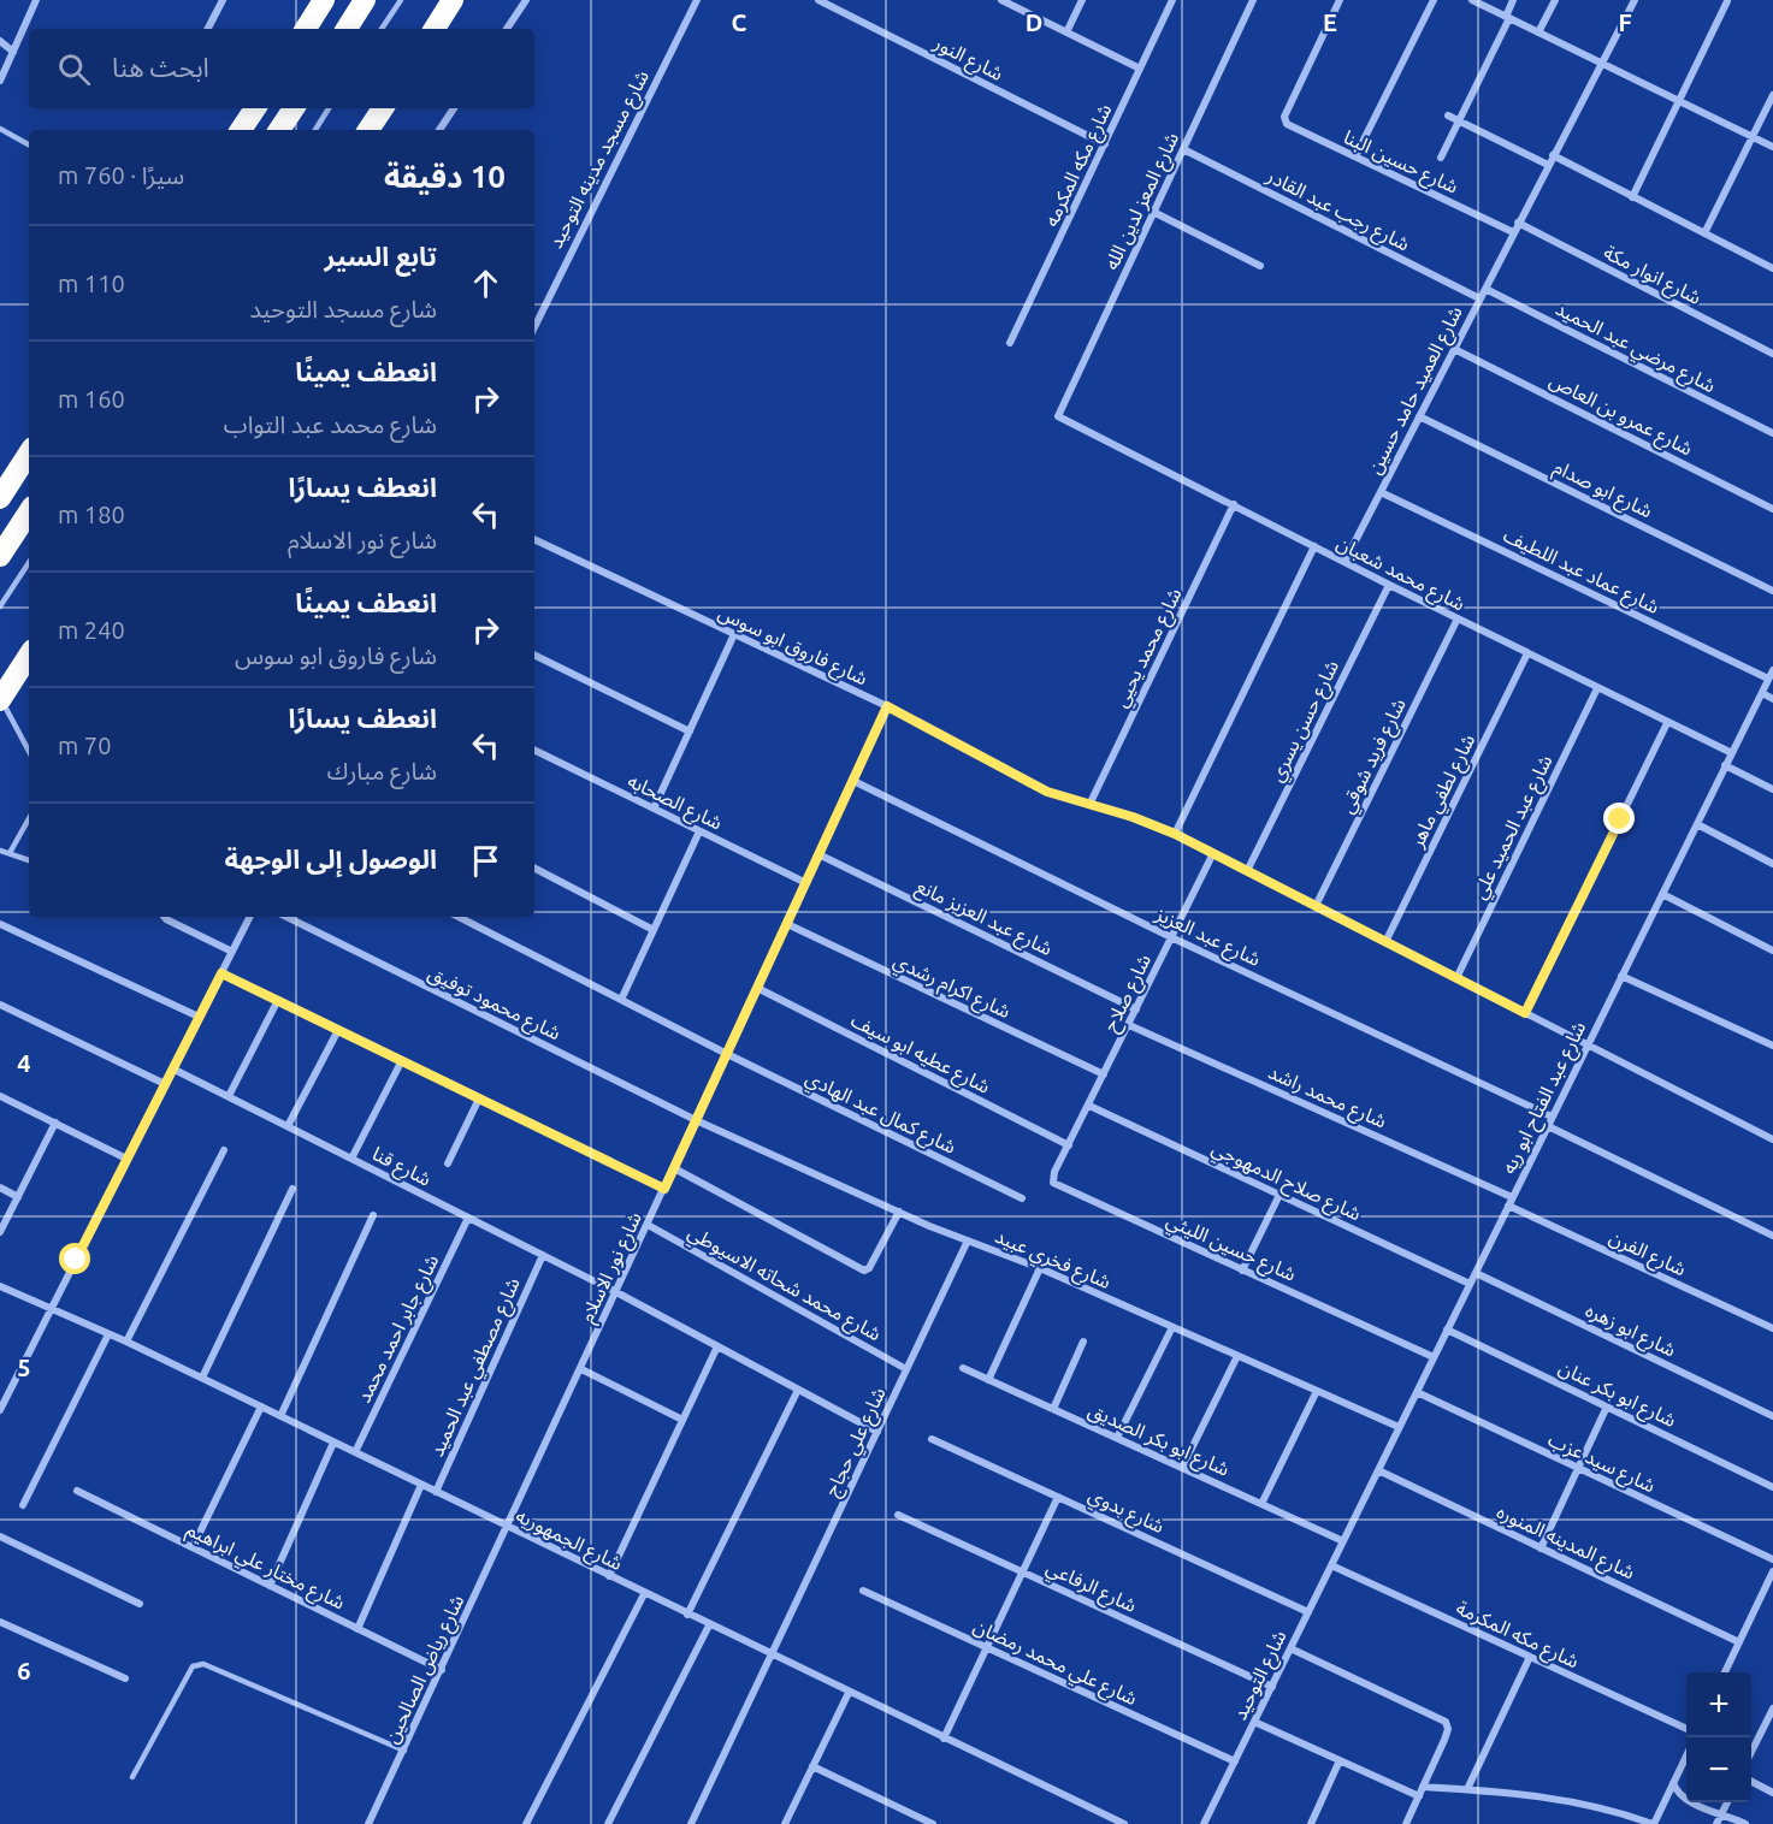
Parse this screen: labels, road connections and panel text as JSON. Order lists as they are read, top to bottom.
{
  "streets": {
    "street": [
      "شارع النور",
      "شارع مسجد مدينه التوحيد",
      "شارع حسين البنا",
      "شارع مكه المكرمه",
      "شارع المعز لدين الله",
      "شارع رجب عبد القادر",
      "شارع انوار مكة",
      "شارع مرضي عبد الحميد",
      "شارع العميد حامد حسين",
      "شارع عمرو بن العاص",
      "شارع ابو صدام",
      "شارع عماد عبد اللطيف",
      "شارع محمد شعبان",
      "شارع فاروق ابو سوس",
      "شارع محمد يحيي",
      "شارع حسن يسري",
      "شارع فريد شوقي",
      "شارع لطفي ماهر",
      "شارع الصحابه",
      "شارع عبد الحميد علي",
      "شارع عبد العزيز مانع",
      "شارع عبد العزيز",
      "شارع اكرام رشدي",
      "شارع صلاح",
      "شارع محمود توفيق",
      "شارع عطيه ابو سيف",
      "شارع محمد راشد",
      "شارع عبد الفتاح ابو ريه",
      "شارع كمال عبد الهادي",
      "شارع قنا",
      "شارع صلاح الدمهوجي",
      "شارع حسين الليثي",
      "شارع الفرن",
      "شارع فخري عبيد",
      "شارع نور الاسلام",
      "شارع محمد شحاته الاسيوطي",
      "شارع جابر احمد محمد",
      "شارع ابو زهره",
      "شارع مصطفي عبد الحميد",
      "شارع ابو بكر عنان",
      "شارع ابو بكر الصديق",
      "شارع علي حجاج",
      "شارع سيد عزب",
      "شارع بدوي",
      "شارع الجمهوريه",
      "شارع المدينه المنوره",
      "شارع مختار علي ابراهيم",
      "شارع الرفاعي",
      "شارع مكه المكرمة",
      "شارع علي محمد رمضان",
      "شارع رياض الصالحين",
      "شارع التوحيد"
    ]
  },
  "crossings": [
    ["شارع النور", "شارع مكه المكرمه"],
    ["شارع حسين البنا", "شارع العميد حامد حسين"],
    ["شارع المعز لدين الله", "شارع رجب عبد القادر"],
    ["شارع المعز لدين الله", "شارع محمد شعبان"],
    ["شارع رجب عبد القادر", "شارع العميد حامد حسين"],
    ["شارع انوار مكة", "شارع العميد حامد حسين"],
    ["شارع مرضي عبد الحميد", "شارع العميد حامد حسين"],
    ["شارع العميد حامد حسين", "شارع عمرو بن العاص"],
    ["شارع العميد حامد حسين", "شارع ابو صدام"],
    ["شارع العميد حامد حسين", "شارع عماد عبد اللطيف"],
    ["شارع العميد حامد حسين", "شارع محمد شعبان"],
    ["شارع عماد عبد اللطيف", "شارع عبد الفتاح ابو ريه"],
    ["شارع محمد شعبان", "شارع محمد يحيي"],
    ["شارع محمد شعبان", "شارع حسن يسري"],
    ["شارع محمد شعبان", "شارع فريد شوقي"],
    ["شارع محمد شعبان", "شارع لطفي ماهر"],
    ["شارع محمد شعبان", "شارع عبد الحميد علي"],
    ["شارع محمد شعبان", "شارع عبد الفتاح ابو ريه"],
    ["شارع فاروق ابو سوس", "شارع محمد يحيي"],
    ["شارع فاروق ابو سوس", "شارع حسن يسري"],
    ["شارع فاروق ابو سوس", "شارع فريد شوقي"],
    ["شارع فاروق ابو سوس", "شارع لطفي ماهر"],
    ["شارع فاروق ابو سوس", "شارع عبد الحميد علي"],
    ["شارع فاروق ابو سوس", "شارع صلاح"],
    ["شارع فاروق ابو سوس", "شارع عبد الفتاح ابو ريه"],
    ["شارع فاروق ابو سوس", "شارع نور الاسلام"],
    ["شارع الصحابه", "شارع نور الاسلام"],
    ["شارع عبد العزيز مانع", "شارع صلاح"],
    ["شارع عبد العزيز مانع", "شارع نور الاسلام"],
    ["شارع عبد العزيز", "شارع صلاح"],
    ["شارع عبد العزيز", "شارع عبد الفتاح ابو ريه"],
    ["شارع عبد العزيز", "شارع نور الاسلام"],
    ["شارع اكرام رشدي", "شارع صلاح"],
    ["شارع اكرام رشدي", "شارع نور الاسلام"],
    ["شارع صلاح", "شارع عطيه ابو سيف"],
    ["شارع صلاح", "شارع محمد راشد"],
    ["شارع صلاح", "شارع صلاح الدمهوجي"],
    ["شارع صلاح", "شارع حسين الليثي"],
    ["شارع محمود توفيق", "شارع فخري عبيد"],
    ["شارع محمود توفيق", "شارع نور الاسلام"],
    ["شارع عطيه ابو سيف", "شارع حسين الليثي"],
    ["شارع عطيه ابو سيف", "شارع نور الاسلام"],
    ["شارع محمد راشد", "شارع عبد الفتاح ابو ريه"],
    ["شارع محمد راشد", "شارع الفرن"],
    ["شارع عبد الفتاح ابو ريه", "شارع صلاح الدمهوجي"],
    ["شارع عبد الفتاح ابو ريه", "شارع حسين الليثي"],
    ["شارع عبد الفتاح ابو ريه", "شارع الفرن"],
    ["شارع عبد الفتاح ابو ريه", "شارع فخري عبيد"],
    ["شارع عبد الفتاح ابو ريه", "شارع ابو زهره"],
    ["شارع عبد الفتاح ابو ريه", "شارع ابو بكر عنان"],
    ["شارع عبد الفتاح ابو ريه", "شارع ابو بكر الصديق"],
    ["شارع عبد الفتاح ابو ريه", "شارع سيد عزب"],
    ["شارع عبد الفتاح ابو ريه", "شارع المدينه المنوره"],
    ["شارع عبد الفتاح ابو ريه", "شارع التوحيد"],
    ["شارع كمال عبد الهادي", "شارع نور الاسلام"],
    ["شارع قنا", "شارع نور الاسلام"],
    ["شارع قنا", "شارع جابر احمد محمد"],
    ["شارع قنا", "شارع مصطفي عبد الحميد"],
    ["شارع فخري عبيد", "شارع نور الاسلام"],
    ["شارع فخري عبيد", "شارع علي حجاج"],
    ["شارع نور الاسلام", "شارع محمد شحاته الاسيوطي"],
    ["شارع نور الاسلام", "شارع الجمهوريه"],
    ["شارع نور الاسلام", "شارع رياض الصالحين"],
    ["شارع محمد شحاته الاسيوطي", "شارع علي حجاج"],
    ["شارع جابر احمد محمد", "شارع الجمهوريه"],
    ["شارع مصطفي عبد الحميد", "شارع الجمهوريه"],
    ["شارع ابو بكر الصديق", "شارع التوحيد"],
    ["شارع علي حجاج", "شارع الجمهوريه"],
    ["شارع بدوي", "شارع التوحيد"],
    ["شارع الجمهوريه", "شارع رياض الصالحين"],
    ["شارع مختار علي ابراهيم", "شارع رياض الصالحين"],
    ["شارع الرفاعي", "شارع التوحيد"],
    ["شارع مكه المكرمة", "شارع التوحيد"],
    ["شارع علي محمد رمضان", "شارع التوحيد"]
  ],
  "page": {
    "search": "ابحث هنا",
    "heading": ["10 دقيقة", "سيرًا · 760 m"],
    "list": [
      ["تابع السير", "شارع مسجد التوحيد", "110 m"],
      ["انعطف يمينًا", "شارع محمد عبد التواب", "160 m"],
      ["انعطف يسارًا", "شارع نور الاسلام", "180 m"],
      ["انعطف يمينًا", "شارع فاروق ابو سوس", "240 m"],
      ["انعطف يسارًا", "شارع مبارك", "70 m"],
      "الوصول إلى الوجهة"
    ],
    "map_buttons": ["+", "−"]
  },
  "grid": {
    "columns": [
      "C",
      "D",
      "E",
      "F"
    ],
    "rows": ["4", "5", "6"]
  }
}
